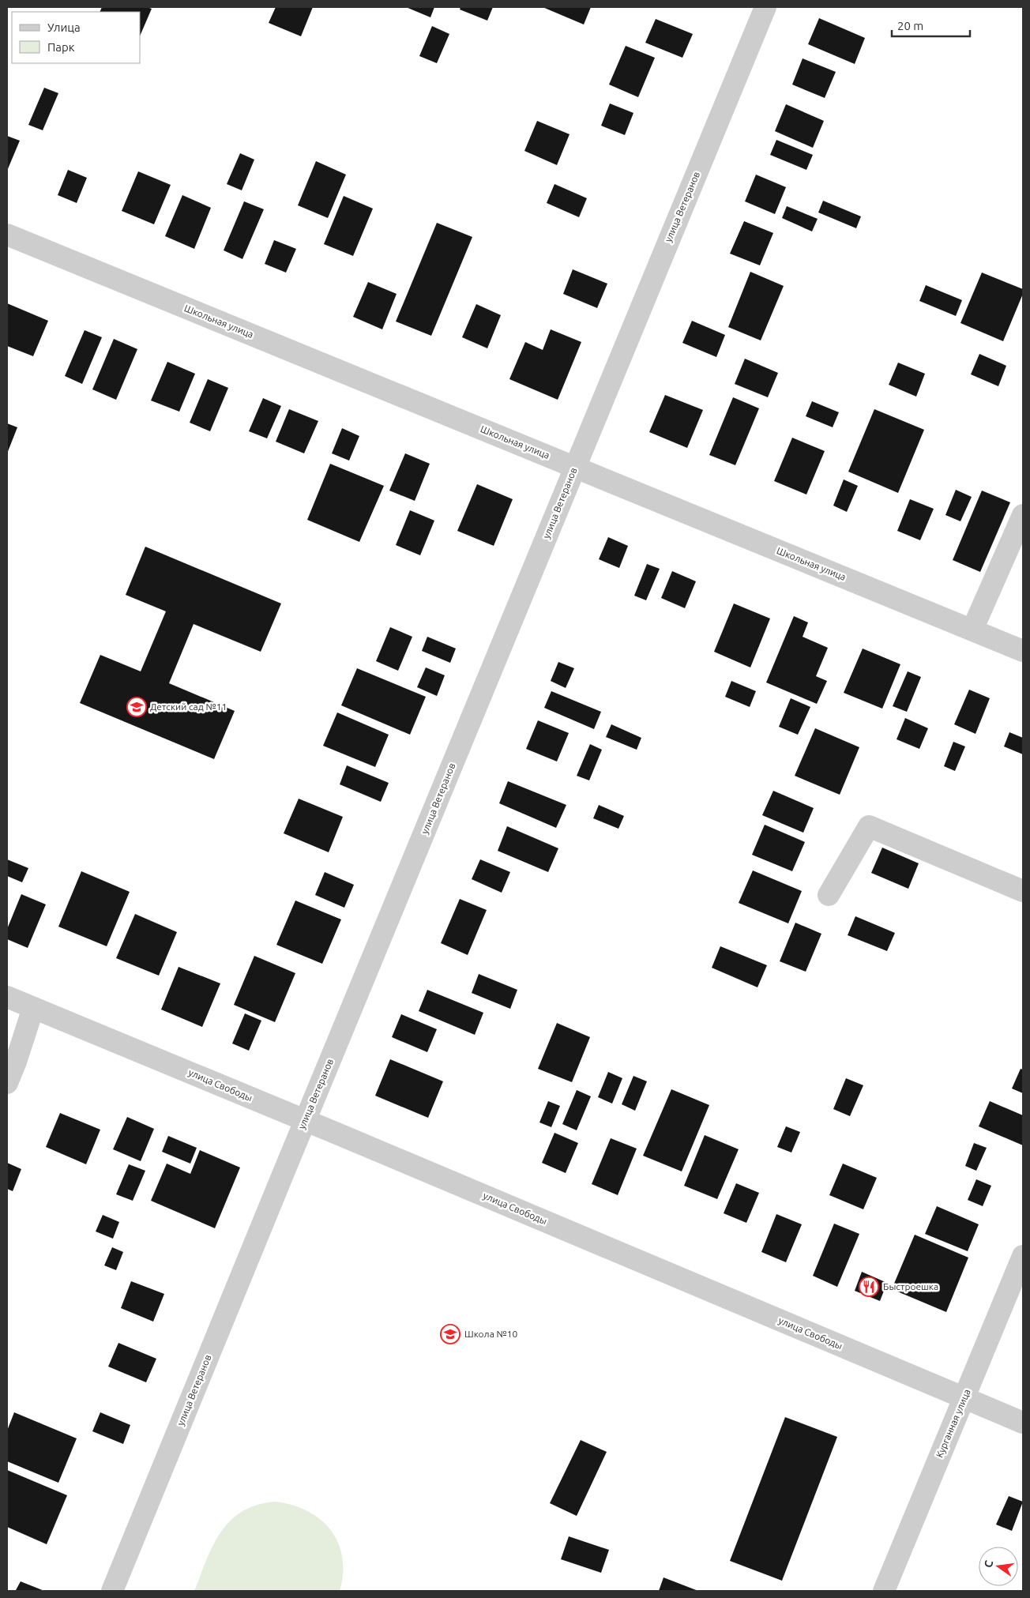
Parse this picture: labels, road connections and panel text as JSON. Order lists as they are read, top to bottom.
{
  "streets": {
    "street": [
      "улица Ветеранов",
      "Школьная улица",
      "улица Свободы",
      "Курганная улица"
    ]
  },
  "crossings": [
    ["улица Ветеранов", "Школьная улица"],
    ["улица Ветеранов", "улица Свободы"],
    ["улица Свободы", "Курганная улица"]
  ],
  "places": {
    "school or university": ["Детский сад №11", "Школа №10"],
    "restaurant": ["Быстроешка"]
  },
  "legend": ["Улица", "Парк"],
  "scale_bar": "20 m",
  "north": "left"
}
